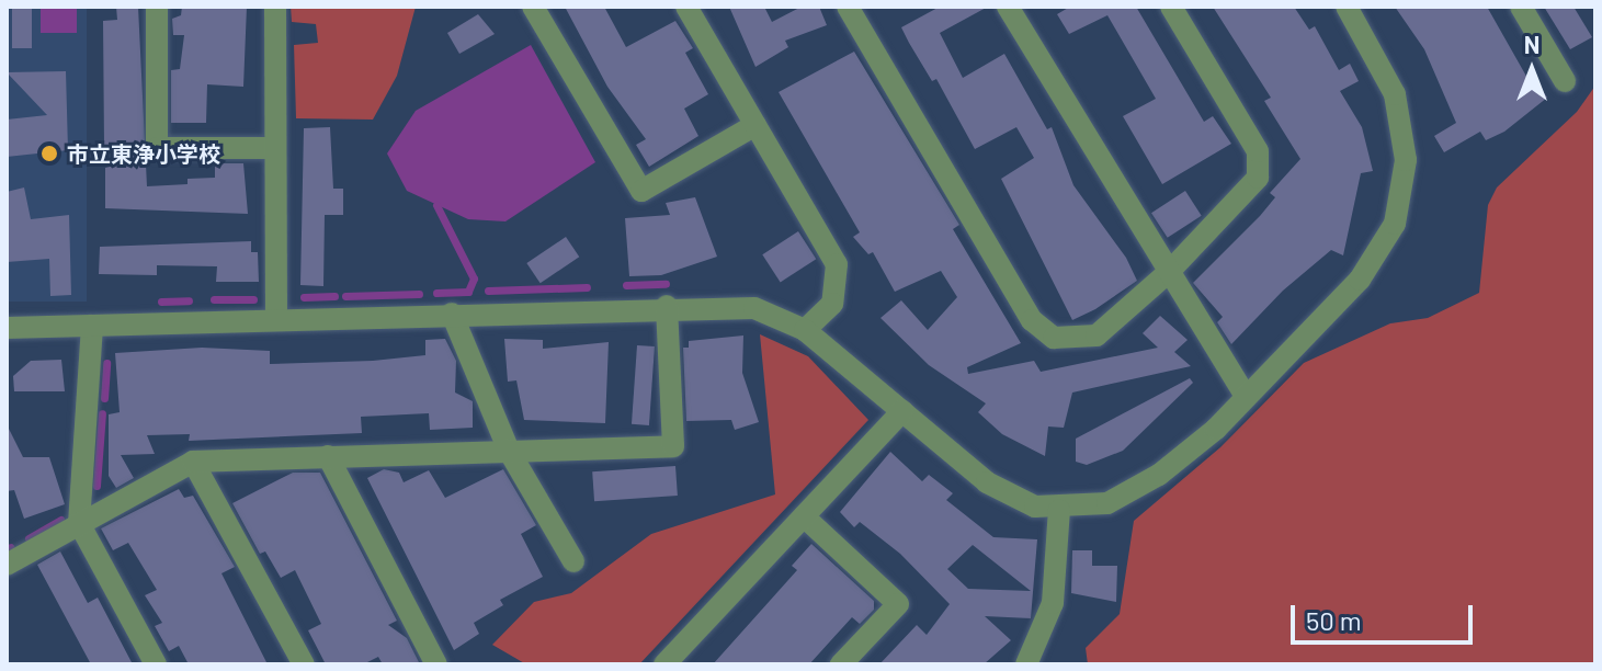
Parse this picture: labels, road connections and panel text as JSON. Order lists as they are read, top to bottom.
{
  "places": ["市立東浄小学校"],
  "scale_bar": "50 m",
  "north": "top"
}
